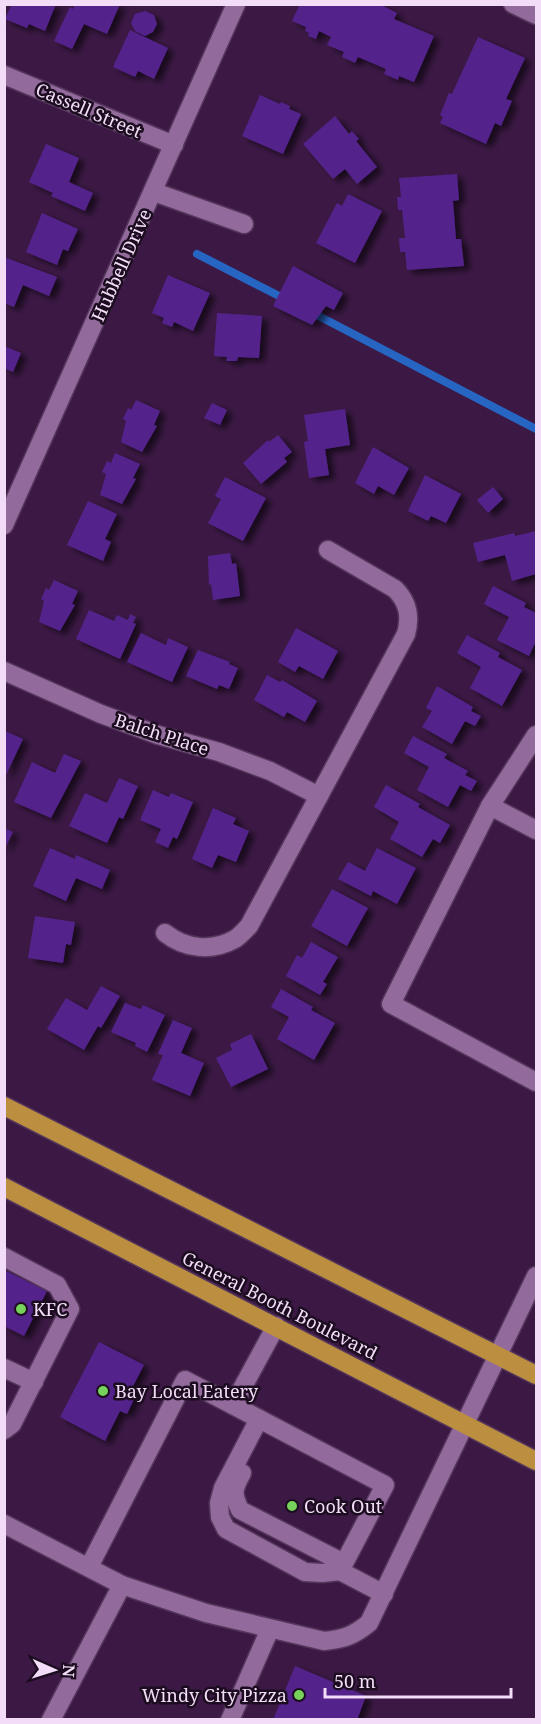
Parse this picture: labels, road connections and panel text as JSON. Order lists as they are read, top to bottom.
{
  "streets": {
    "highway": ["General Booth Boulevard"],
    "street": ["Cassell Street", "Hubbell Drive", "Balch Place"]
  },
  "crossings": [
    ["Cassell Street", "Hubbell Drive"]
  ],
  "places": [
    "KFC",
    "Bay Local Eatery",
    "Cook Out",
    "Windy City Pizza"
  ],
  "scale_bar": "50 m",
  "north": "right"
}
